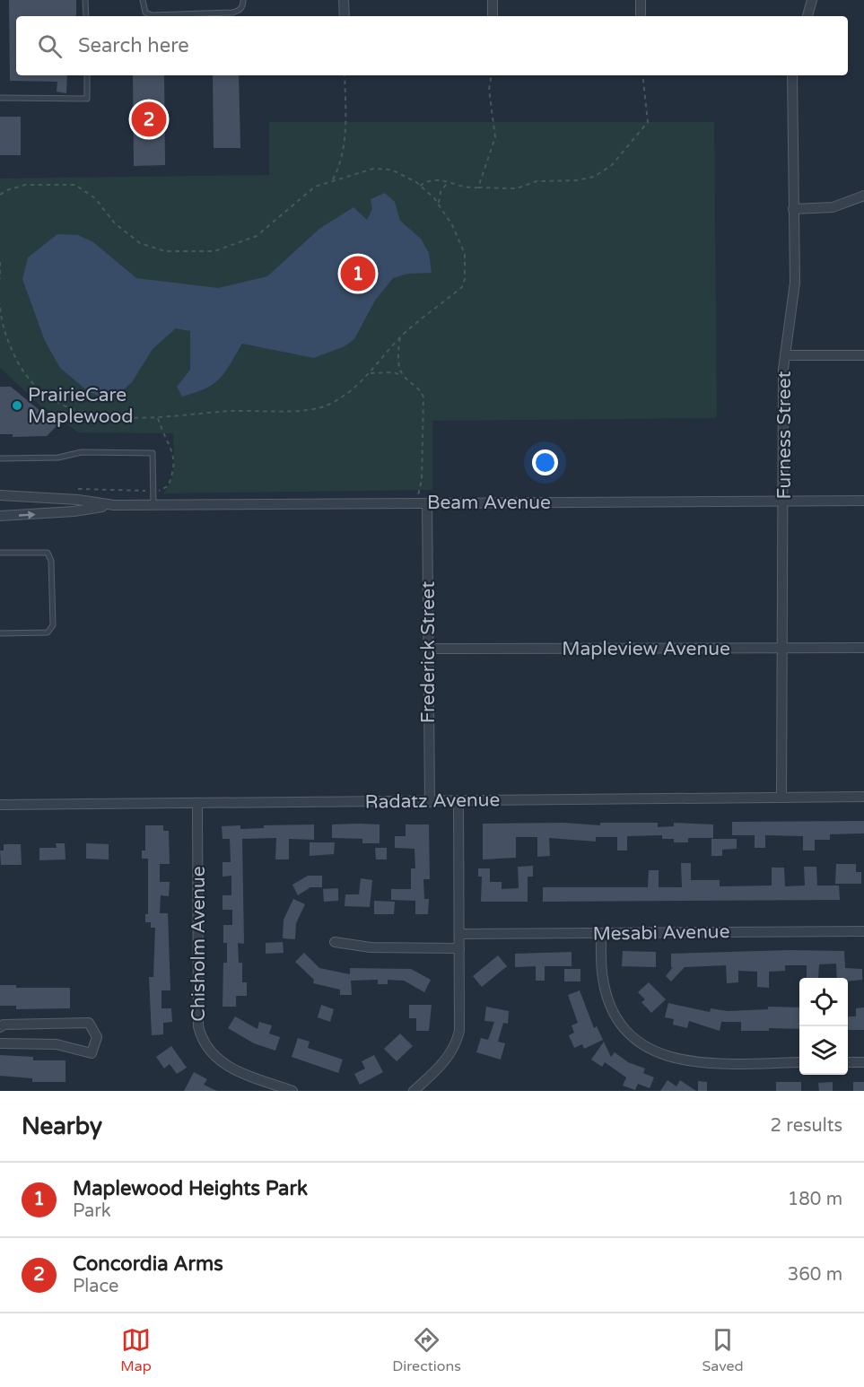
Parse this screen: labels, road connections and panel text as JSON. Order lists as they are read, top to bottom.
{
  "streets": {
    "street": [
      "Furness Street",
      "Beam Avenue",
      "Mapleview Avenue",
      "Frederick Street",
      "Radatz Avenue",
      "Mesabi Avenue",
      "Chisholm Avenue"
    ]
  },
  "crossings": [
    ["Furness Street", "Beam Avenue"],
    ["Furness Street", "Mapleview Avenue"],
    ["Furness Street", "Radatz Avenue"],
    ["Beam Avenue", "Frederick Street"],
    ["Mapleview Avenue", "Frederick Street"],
    ["Frederick Street", "Radatz Avenue"],
    ["Radatz Avenue", "Chisholm Avenue"]
  ],
  "places": ["PrairieCare Maplewood"],
  "page": {
    "search": "Search here",
    "pins": ["2", "1"],
    "heading": ["Nearby", "2 results"],
    "list": [
      {
        "mark": "1",
        "name": "Maplewood Heights Park",
        "note": "Park",
        "value": "180 m"
      },
      {
        "mark": "2",
        "name": "Concordia Arms",
        "note": "Place",
        "value": "360 m"
      }
    ],
    "nav": ["Map", "Directions", "Saved"]
  }
}
